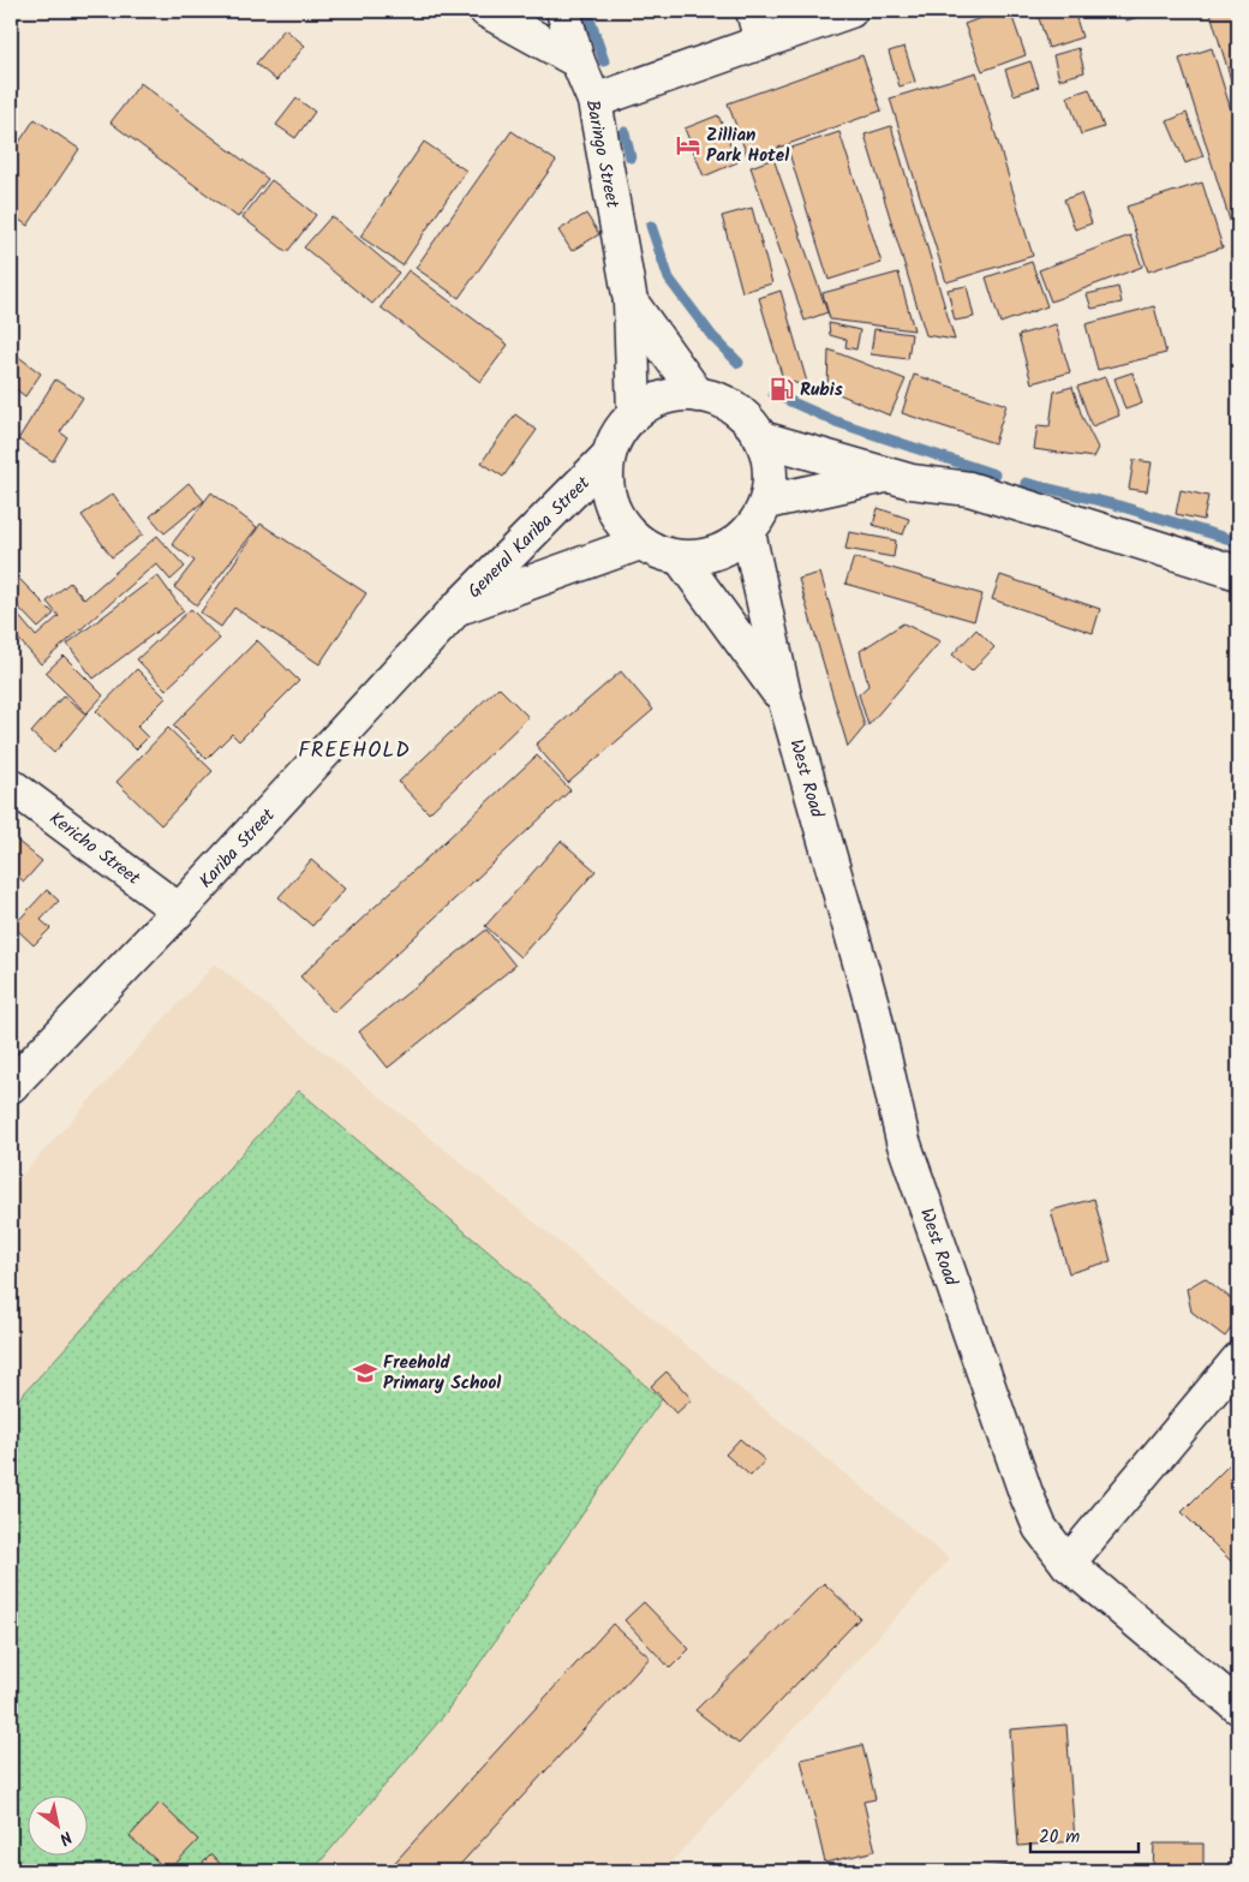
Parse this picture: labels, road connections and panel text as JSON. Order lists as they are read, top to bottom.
{
  "streets": {
    "street": [
      "Baringo Street",
      "General Kariba Street",
      "West Road",
      "Kericho Street",
      "Kariba Street"
    ]
  },
  "crossings": [
    ["Baringo Street", "General Kariba Street"],
    ["Baringo Street", "West Road"],
    ["General Kariba Street", "West Road"],
    ["General Kariba Street", "Kariba Street"],
    ["Kericho Street", "Kariba Street"]
  ],
  "districts": ["FREEHOLD"],
  "places": {
    "hotel": ["Zillian Park Hotel"],
    "fuel station": ["Rubis"],
    "school or university": ["Freehold Primary School"]
  },
  "scale_bar": "20 m",
  "north": "bottom right"
}
